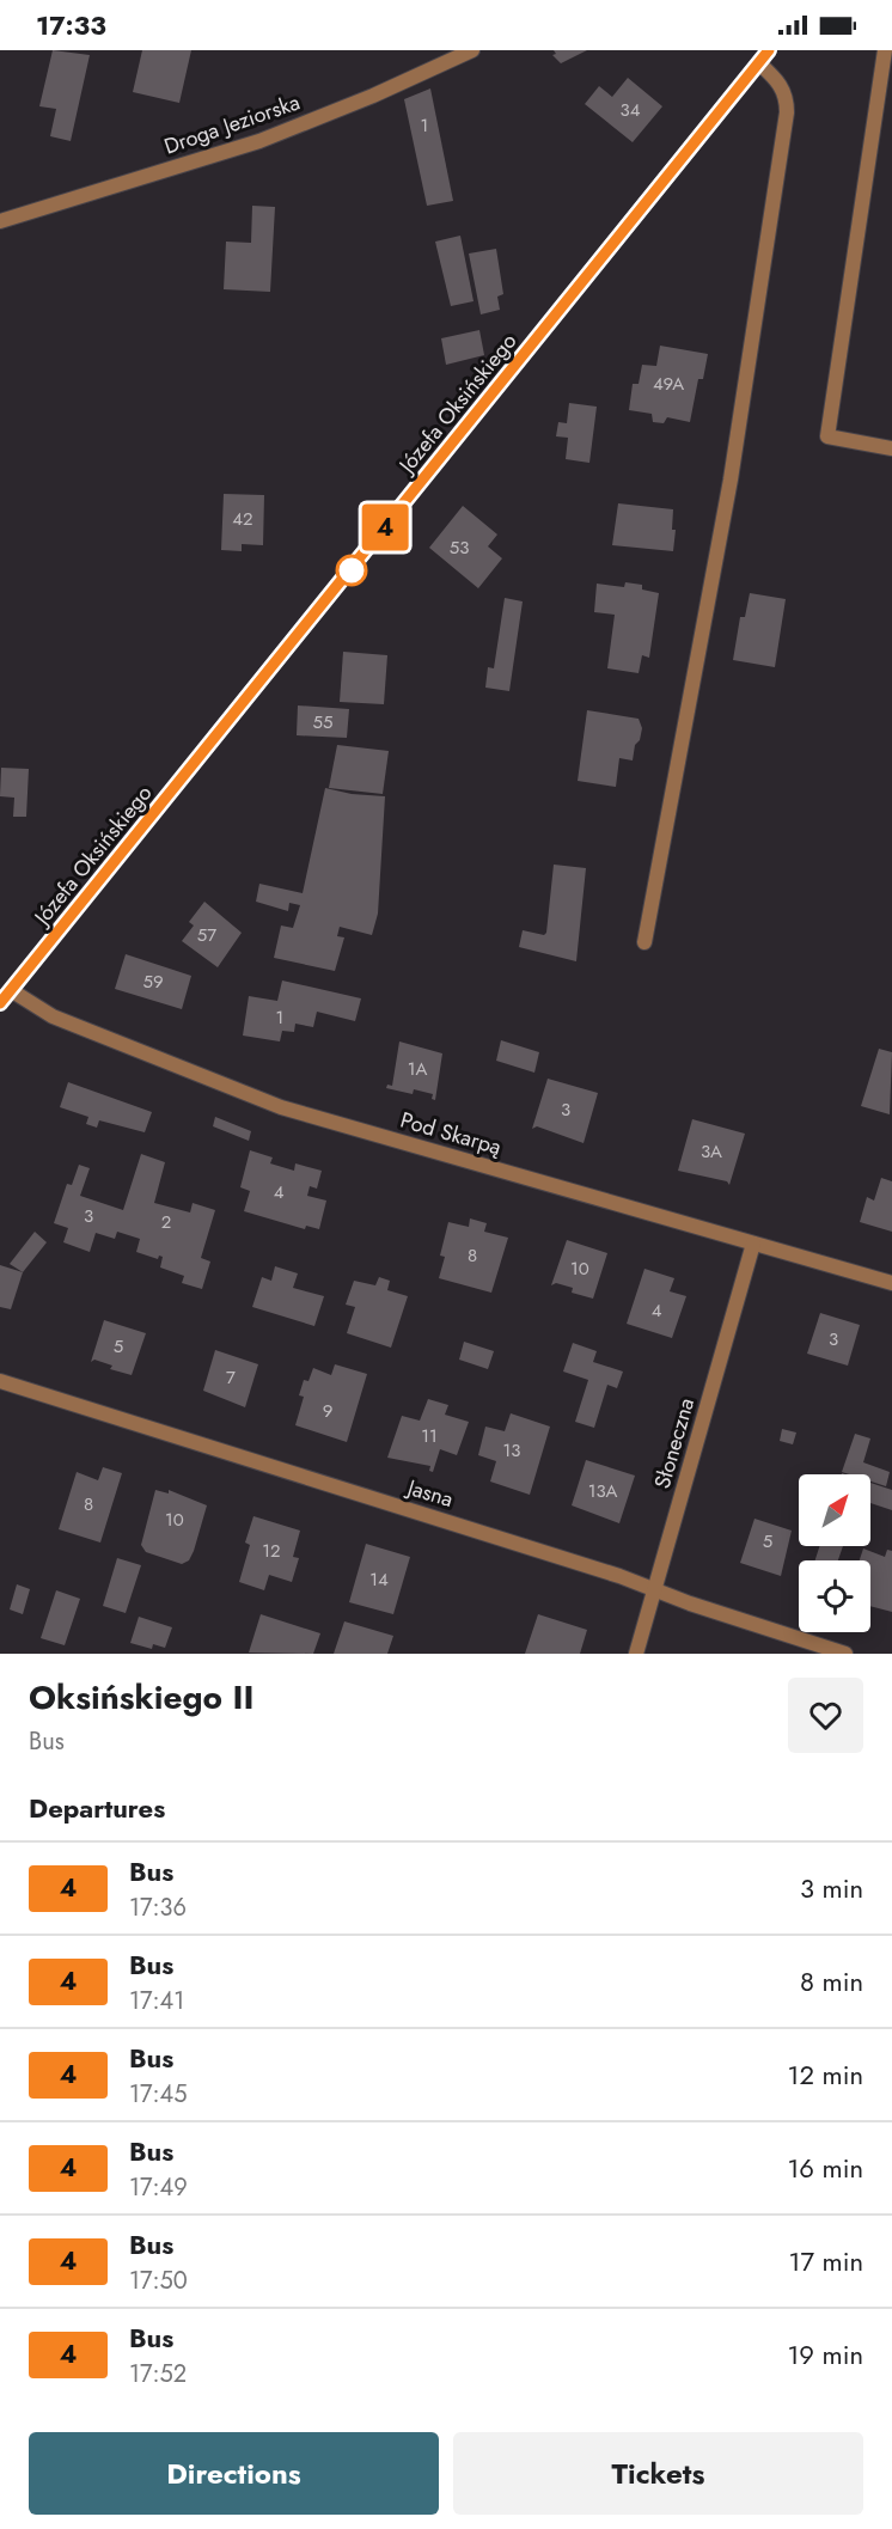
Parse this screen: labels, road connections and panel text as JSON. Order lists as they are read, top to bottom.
{
  "streets": {
    "street": [
      "Droga Jeziorska",
      "Józefa Oksińskiego",
      "Pod Skarpą",
      "Słoneczna",
      "Jasna"
    ]
  },
  "crossings": [
    ["Józefa Oksińskiego", "Pod Skarpą"],
    ["Pod Skarpą", "Słoneczna"],
    ["Słoneczna", "Jasna"]
  ],
  "lines": ["bus line 4"],
  "house_numbers": [
    "34",
    "1",
    "49A",
    "42",
    "53",
    "55",
    "57",
    "59",
    "1",
    "1A",
    "3",
    "3A",
    "4",
    "3",
    "2",
    "8",
    "10",
    "4",
    "3",
    "5",
    "7",
    "9",
    "11",
    "13",
    "13A",
    "8",
    "10",
    "5",
    "12",
    "14"
  ],
  "north": "top right",
  "page": {
    "status": "17:33",
    "on_map": "4",
    "heading": [
      ["Oksińskiego II", "Bus"],
      "Departures"
    ],
    "list": [
      {
        "mark": "4",
        "name": "Bus",
        "note": "17:36",
        "value": "3 min"
      },
      {
        "mark": "4",
        "name": "Bus",
        "note": "17:41",
        "value": "8 min"
      },
      {
        "mark": "4",
        "name": "Bus",
        "note": "17:45",
        "value": "12 min"
      },
      {
        "mark": "4",
        "name": "Bus",
        "note": "17:49",
        "value": "16 min"
      },
      {
        "mark": "4",
        "name": "Bus",
        "note": "17:50",
        "value": "17 min"
      },
      {
        "mark": "4",
        "name": "Bus",
        "note": "17:52",
        "value": "19 min"
      }
    ],
    "buttons": ["Directions", "Tickets"]
  }
}
